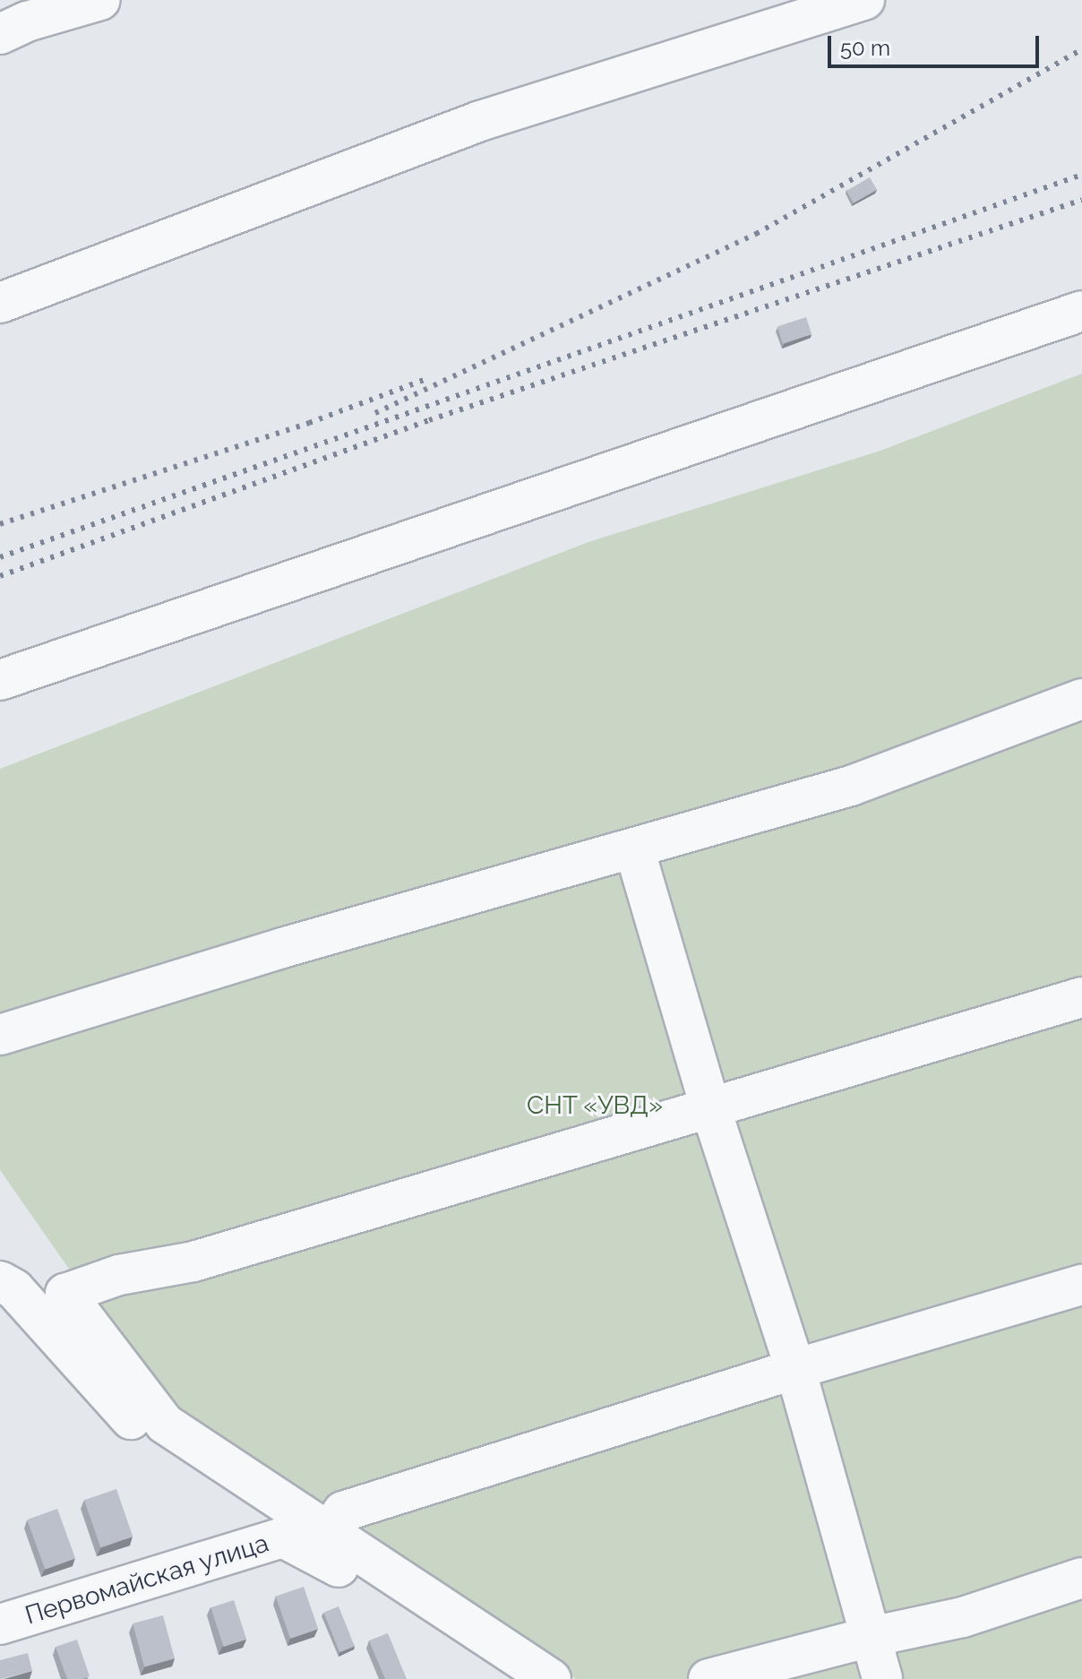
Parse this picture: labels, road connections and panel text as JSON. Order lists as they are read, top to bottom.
{
  "streets": {
    "street": ["Первомайская улица"]
  },
  "parks": ["СНТ «УВД»"],
  "scale_bar": "50 m"
}
